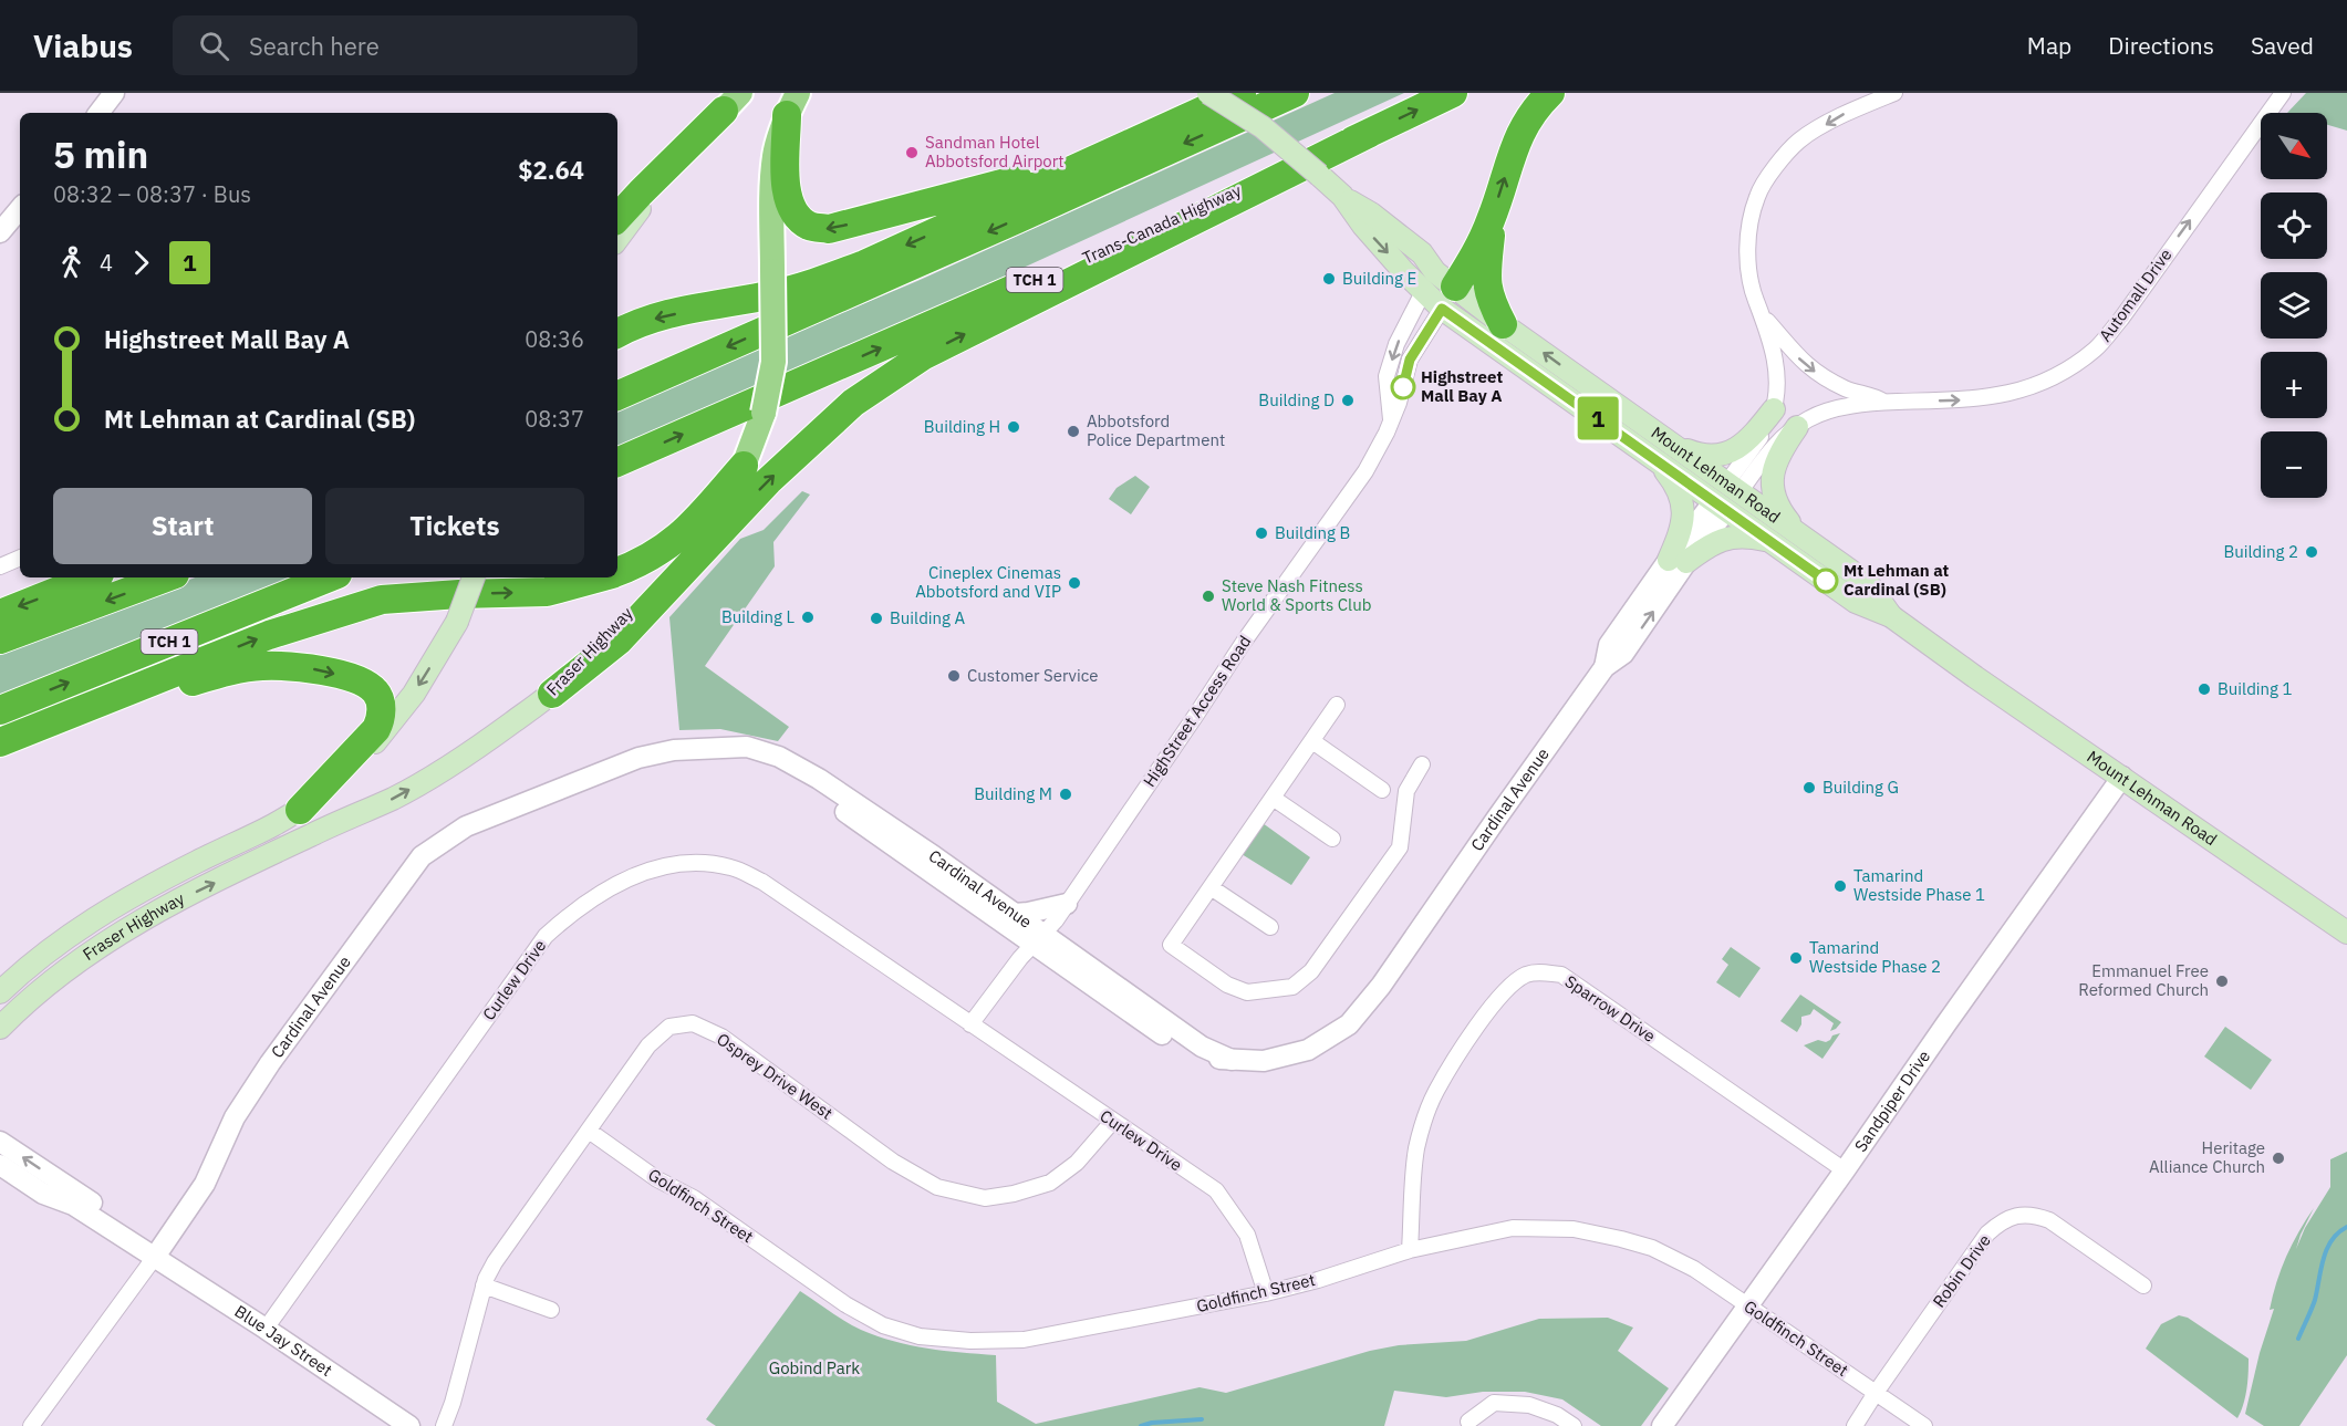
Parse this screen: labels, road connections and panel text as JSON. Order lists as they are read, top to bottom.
{
  "streets": {
    "highway": ["Trans-Canada Highway", "TCH 1"],
    "main road": ["Mount Lehman Road", "Fraser Highway"],
    "street": [
      "Automall Drive",
      "HighStreet Access Road",
      "Cardinal Avenue",
      "Curlew Drive",
      "Sparrow Drive",
      "Osprey Drive West",
      "Sandpiper Drive",
      "Goldfinch Street",
      "Robin Drive",
      "Blue Jay Street"
    ]
  },
  "crossings": [
    ["Automall Drive", "Mount Lehman Road"],
    ["Mount Lehman Road", "HighStreet Access Road"],
    ["Mount Lehman Road", "Cardinal Avenue"],
    ["Mount Lehman Road", "Sandpiper Drive"],
    ["HighStreet Access Road", "Cardinal Avenue"],
    ["Cardinal Avenue", "Blue Jay Street"],
    ["Curlew Drive", "Osprey Drive West"],
    ["Curlew Drive", "Goldfinch Street"],
    ["Curlew Drive", "Blue Jay Street"],
    ["Sparrow Drive", "Sandpiper Drive"],
    ["Sparrow Drive", "Goldfinch Street"],
    ["Osprey Drive West", "Goldfinch Street"],
    ["Sandpiper Drive", "Goldfinch Street"],
    ["Goldfinch Street", "Robin Drive"]
  ],
  "parks": ["Gobind Park"],
  "places": [
    "Sandman Hotel Abbotsford Airport",
    "Building E",
    "Highstreet Mall Bay A",
    "Building D",
    "Building H",
    "Abbotsford Police Department",
    "Building B",
    "Building 2",
    "Mt Lehman at Cardinal (SB)",
    "Cineplex Cinemas Abbotsford and VIP",
    "Steve Nash Fitness World & Sports Club",
    "Building L",
    "Building A",
    "Customer Service",
    "Building 1",
    "Building G",
    "Building M",
    "Tamarind Westside Phase 1",
    "Tamarind Westside Phase 2",
    "Emmanuel Free Reformed Church",
    "Heritage Alliance Church"
  ],
  "lines": ["bus line 1"],
  "north": "bottom right",
  "page": {
    "header": "Viabus",
    "search": "Search here",
    "nav": ["Map", "Directions", "Saved"],
    "on_map": "1",
    "map_buttons": ["+", "−"],
    "heading": ["5 min", "08:32 – 08:37 · Bus", "$2.64"],
    "legs": ["4", "1"],
    "list": [
      {
        "name": "Highstreet Mall Bay A",
        "value": "08:36"
      },
      {
        "name": "Mt Lehman at Cardinal (SB)",
        "value": "08:37"
      }
    ],
    "buttons": ["Start", "Tickets"]
  }
}
